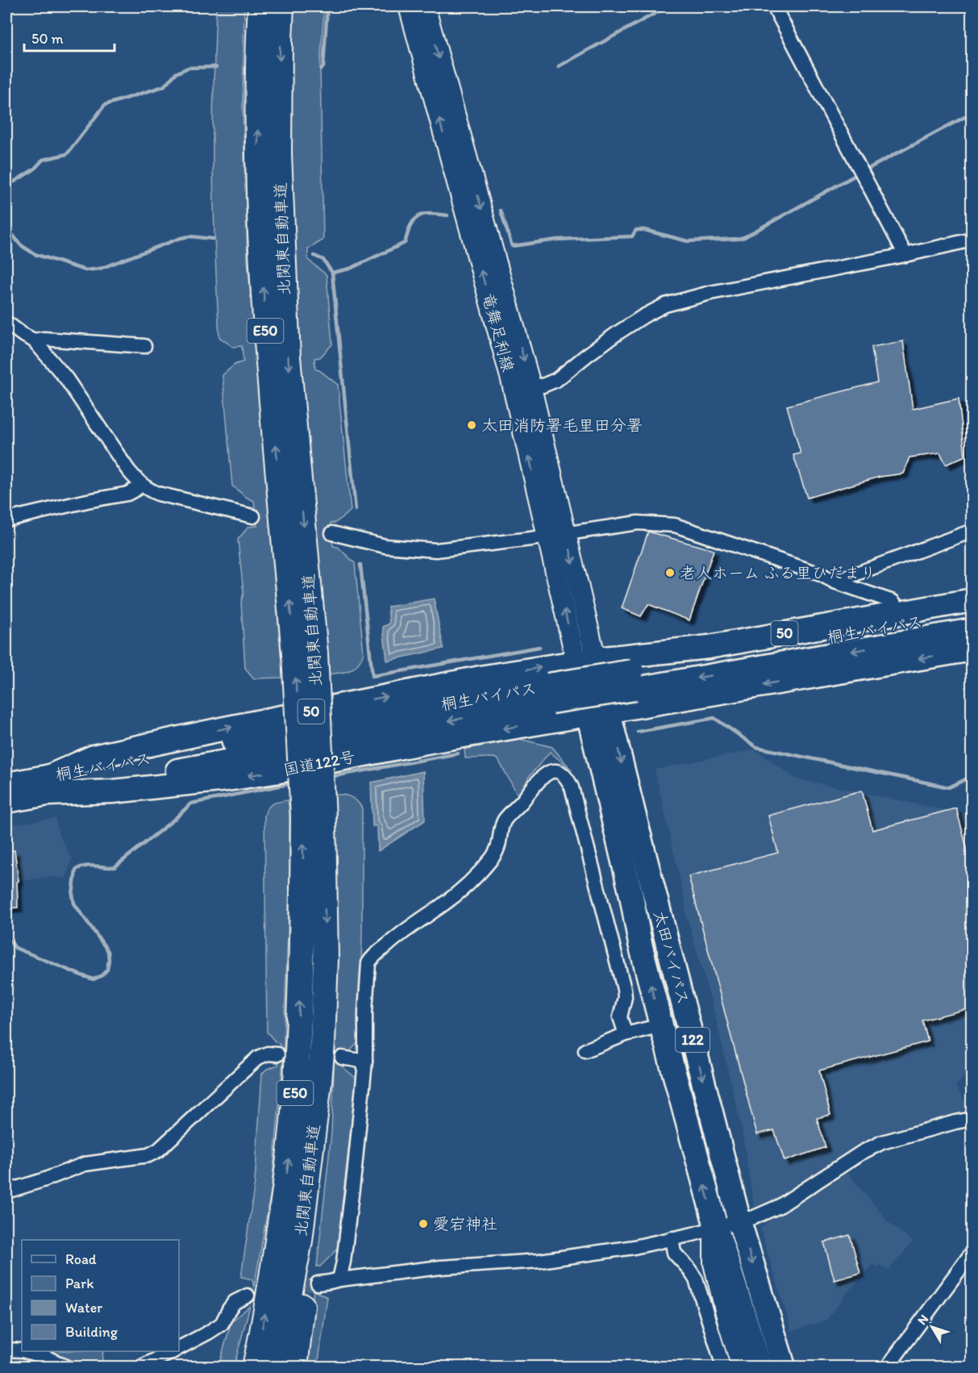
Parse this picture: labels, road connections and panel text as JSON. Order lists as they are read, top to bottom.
{
  "streets": {
    "highway": [
      "北関東自動車道",
      "E50",
      "桐生バイパス",
      "50",
      "国道122号",
      "太田バイパス",
      "122"
    ],
    "main road": ["竜舞足利線"]
  },
  "crossings": [
    ["竜舞足利線", "50"],
    ["竜舞足利線", "太田バイパス"],
    ["桐生バイパス", "50"],
    ["桐生バイパス", "国道122号"],
    ["50", "国道122号"],
    ["50", "太田バイパス"],
    ["国道122号", "太田バイパス"]
  ],
  "places": ["太田消防署毛里田分署", "老人ホーム ふる里ひだまり", "愛宕神社"],
  "legend": [
    "Road",
    "Park",
    "Water",
    "Building"
  ],
  "scale_bar": "50 m",
  "north": "top left"
}
